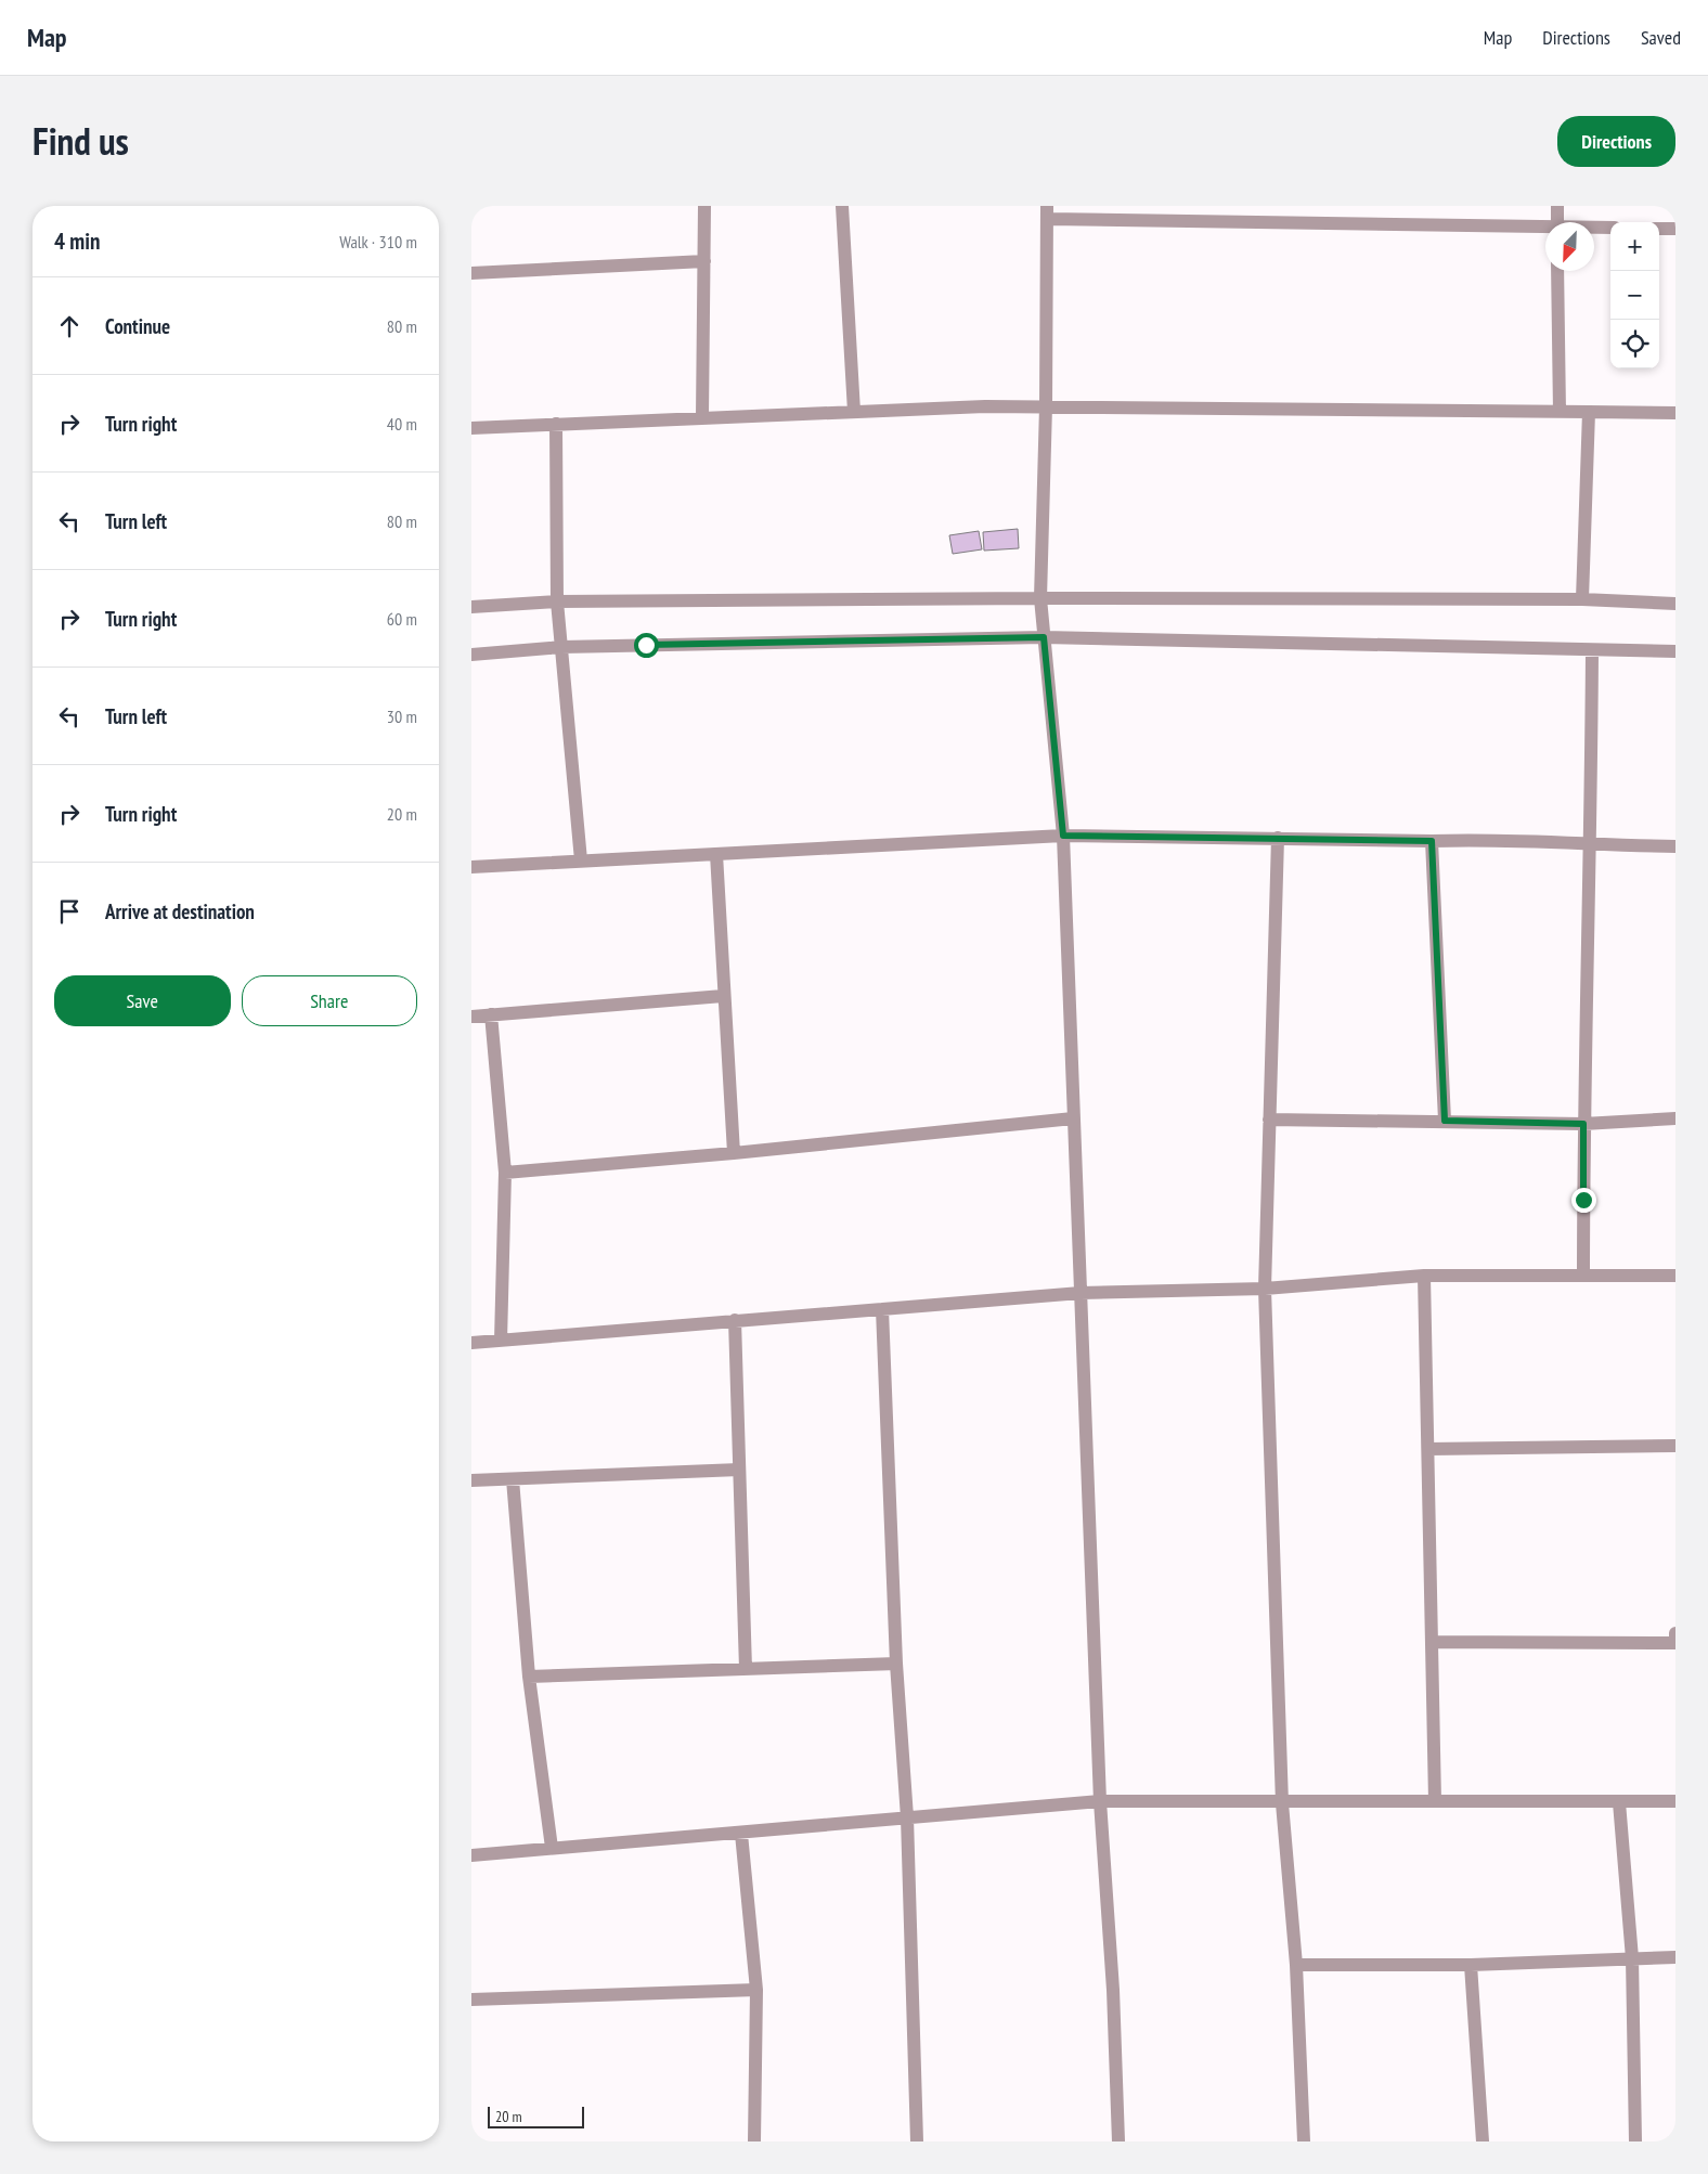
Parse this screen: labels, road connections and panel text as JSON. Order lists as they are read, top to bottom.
{
  "scale_bar": "20 m",
  "north": "bottom left",
  "page": {
    "header": "Map",
    "nav": ["Map", "Directions", "Saved"],
    "title": "Find us",
    "buttons": [
      "Directions",
      ["Save", "Share"]
    ],
    "heading": ["4 min", "Walk · 310 m"],
    "map_buttons": ["+", "−"],
    "list": [
      ["Continue", "80 m"],
      ["Turn right", "40 m"],
      ["Turn left", "80 m"],
      ["Turn right", "60 m"],
      ["Turn left", "30 m"],
      ["Turn right", "20 m"],
      "Arrive at destination"
    ],
    "scale": "20 m"
  }
}
